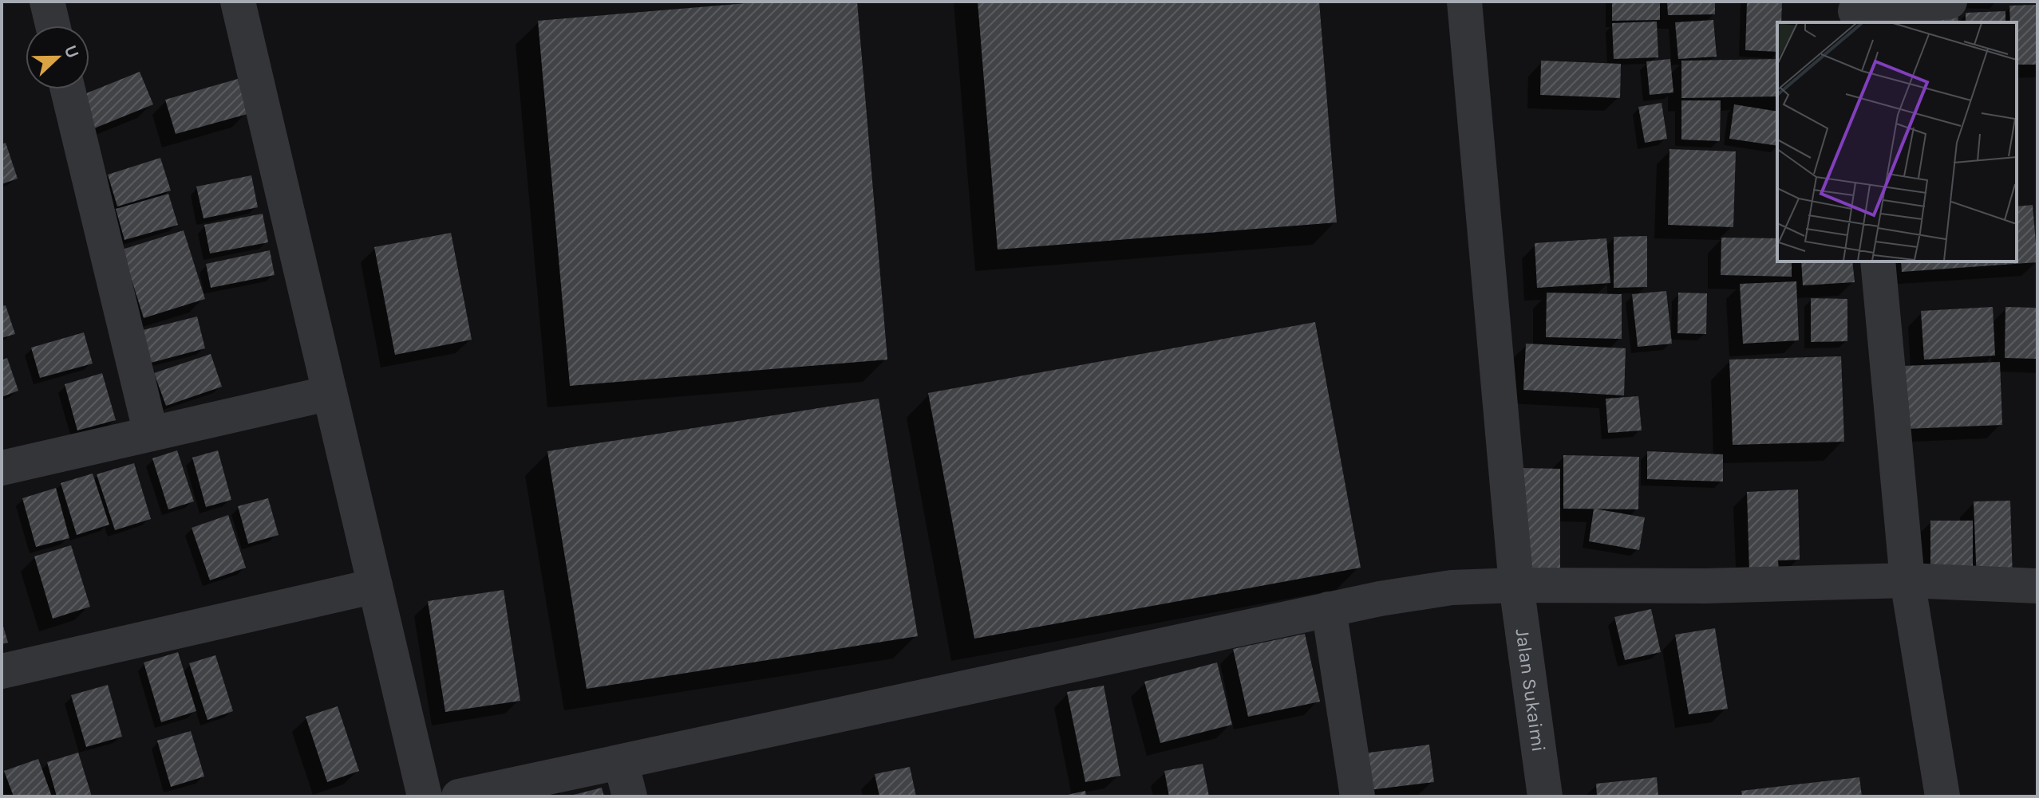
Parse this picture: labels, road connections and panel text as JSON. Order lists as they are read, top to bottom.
{
  "streets": {
    "street": ["Jalan Sukaimi"]
  },
  "north": "right"
}
